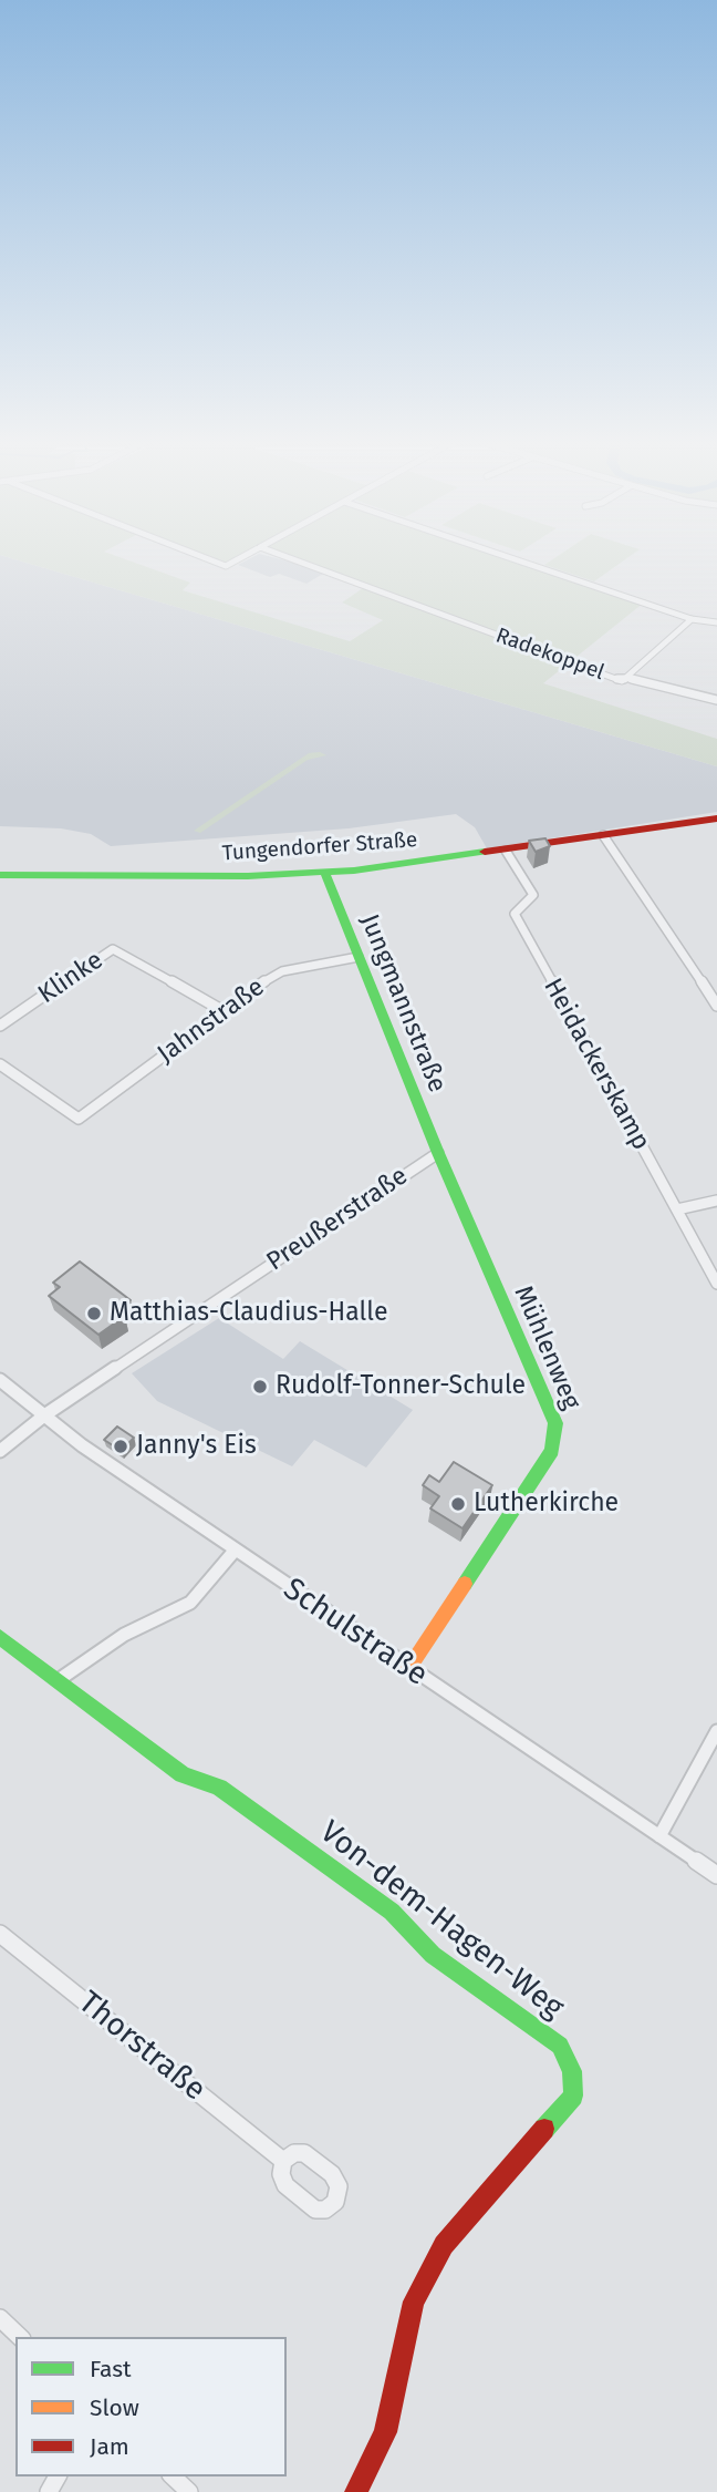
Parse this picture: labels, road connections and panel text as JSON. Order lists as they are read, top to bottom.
{
  "streets": {
    "street": [
      "Radekoppel",
      "Tungendorfer Straße",
      "Klinke",
      "Jungmannstraße",
      "Jahnstraße",
      "Heidackerskamp",
      "Preußerstraße",
      "Mühlenweg",
      "Schulstraße",
      "Von-dem-Hagen-Weg",
      "Thorstraße"
    ]
  },
  "crossings": [
    ["Tungendorfer Straße", "Jungmannstraße"],
    ["Tungendorfer Straße", "Heidackerskamp"],
    ["Klinke", "Jahnstraße"],
    ["Jungmannstraße", "Jahnstraße"],
    ["Jungmannstraße", "Preußerstraße"],
    ["Jungmannstraße", "Mühlenweg"],
    ["Preußerstraße", "Mühlenweg"],
    ["Preußerstraße", "Schulstraße"],
    ["Mühlenweg", "Schulstraße"]
  ],
  "places": [
    "Matthias-Claudius-Halle",
    "Rudolf-Tonner-Schule",
    "Janny's Eis",
    "Lutherkirche"
  ],
  "legend": ["Fast", "Slow", "Jam"]
}
